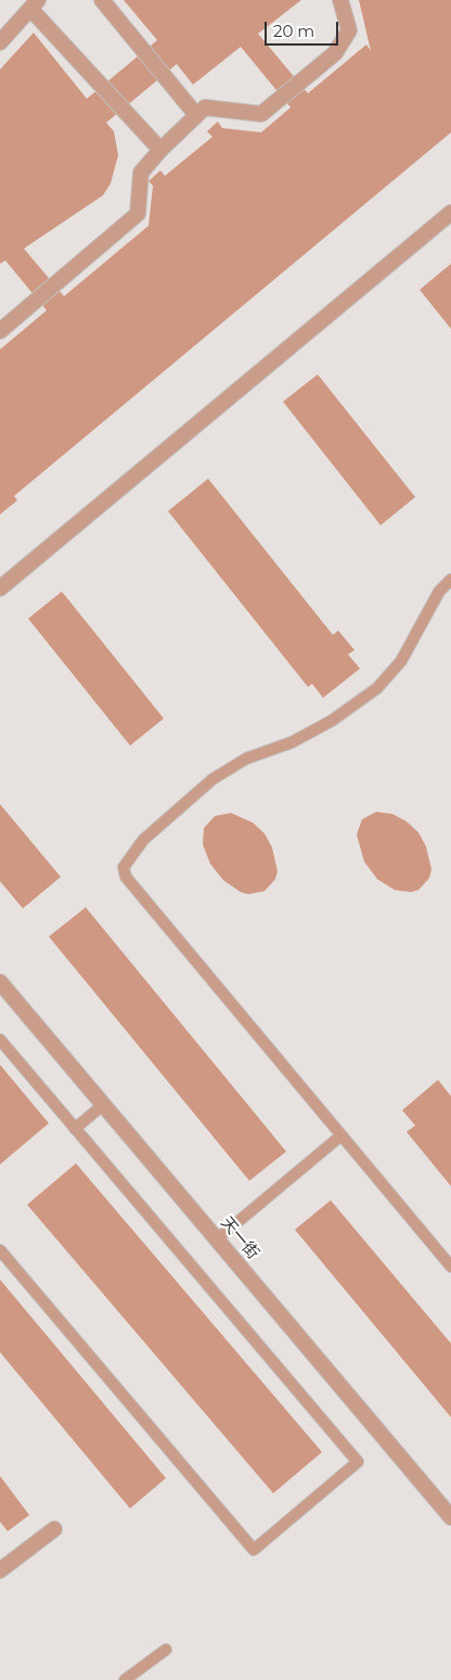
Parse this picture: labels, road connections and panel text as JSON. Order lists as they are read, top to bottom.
{
  "streets": {
    "street": ["天一街"]
  },
  "scale_bar": "20 m"
}
